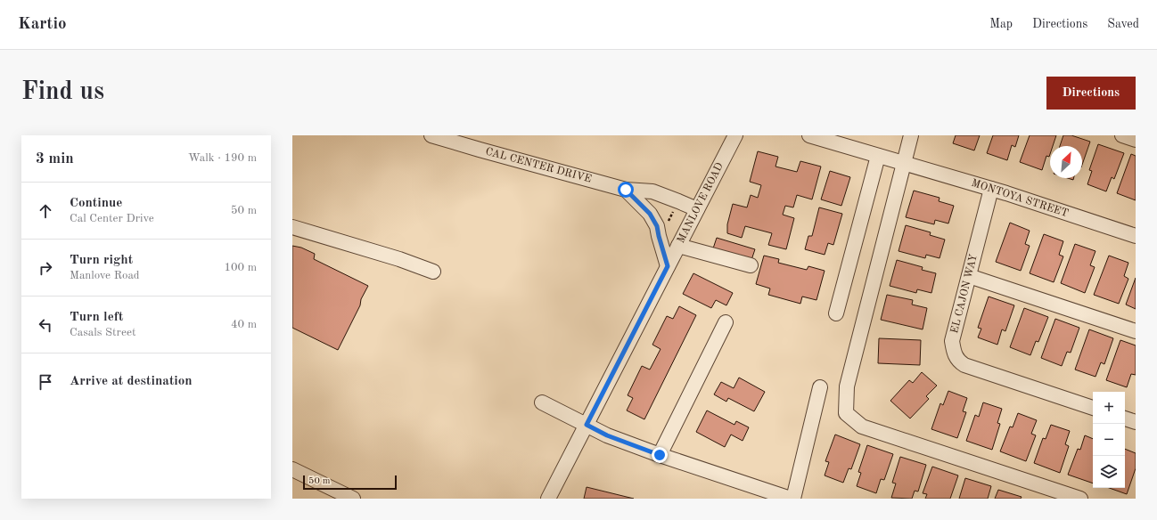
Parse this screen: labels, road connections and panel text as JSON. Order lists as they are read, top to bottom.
{
  "streets": {
    "street": [
      "CAL CENTER DRIVE",
      "MONTOYA STREET",
      "MANLOVE ROAD",
      "EL CAJON WAY"
    ]
  },
  "crossings": [
    ["CAL CENTER DRIVE", "MANLOVE ROAD"],
    ["MONTOYA STREET", "EL CAJON WAY"]
  ],
  "scale_bar": "50 m",
  "north": "top right",
  "page": {
    "header": "Kartio",
    "nav": ["Map", "Directions", "Saved"],
    "buttons": "Directions",
    "title": "Find us",
    "heading": ["3 min", "Walk · 190 m"],
    "list": [
      ["Continue", "Cal Center Drive", "50 m"],
      ["Turn right", "Manlove Road", "100 m"],
      ["Turn left", "Casals Street", "40 m"],
      "Arrive at destination"
    ],
    "map_buttons": ["+", "−"],
    "scale": "50 m"
  }
}
